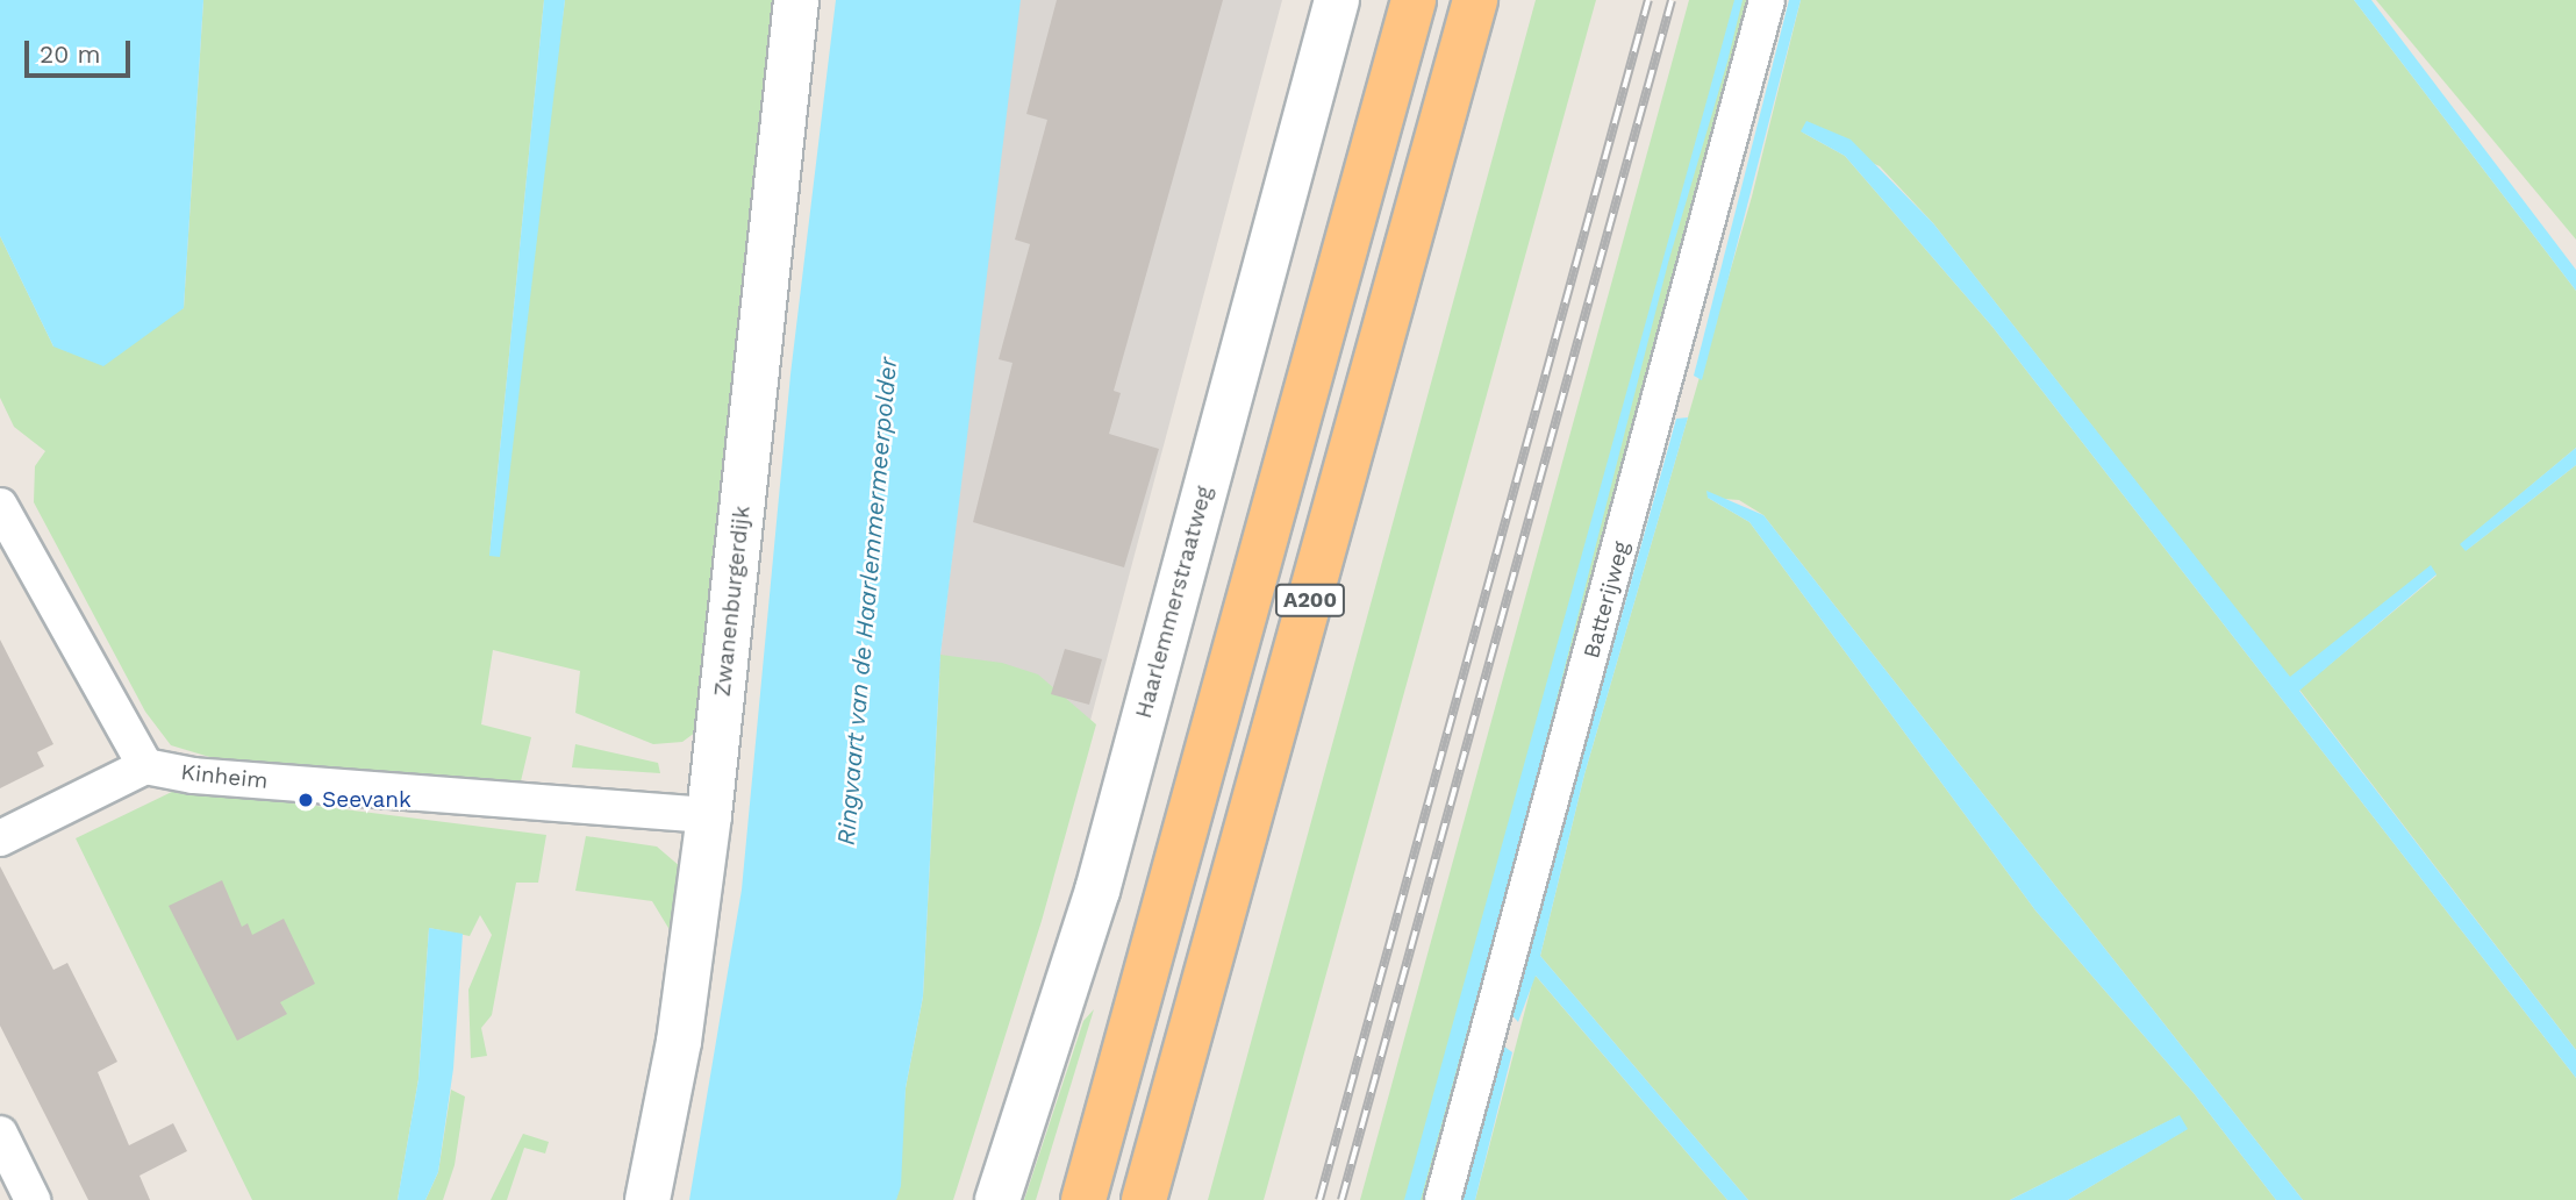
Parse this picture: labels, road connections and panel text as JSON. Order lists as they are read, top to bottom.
{
  "streets": {
    "highway": ["A200"],
    "main road": ["Zwanenburgerdijk", "Haarlemmerstraatweg"],
    "street": ["Batterijweg", "Kinheim"]
  },
  "crossings": [
    ["Zwanenburgerdijk", "Kinheim"]
  ],
  "water": ["Ringvaart van de Haarlemmermeerpolder"],
  "places": ["Seevank"],
  "scale_bar": "20 m"
}
